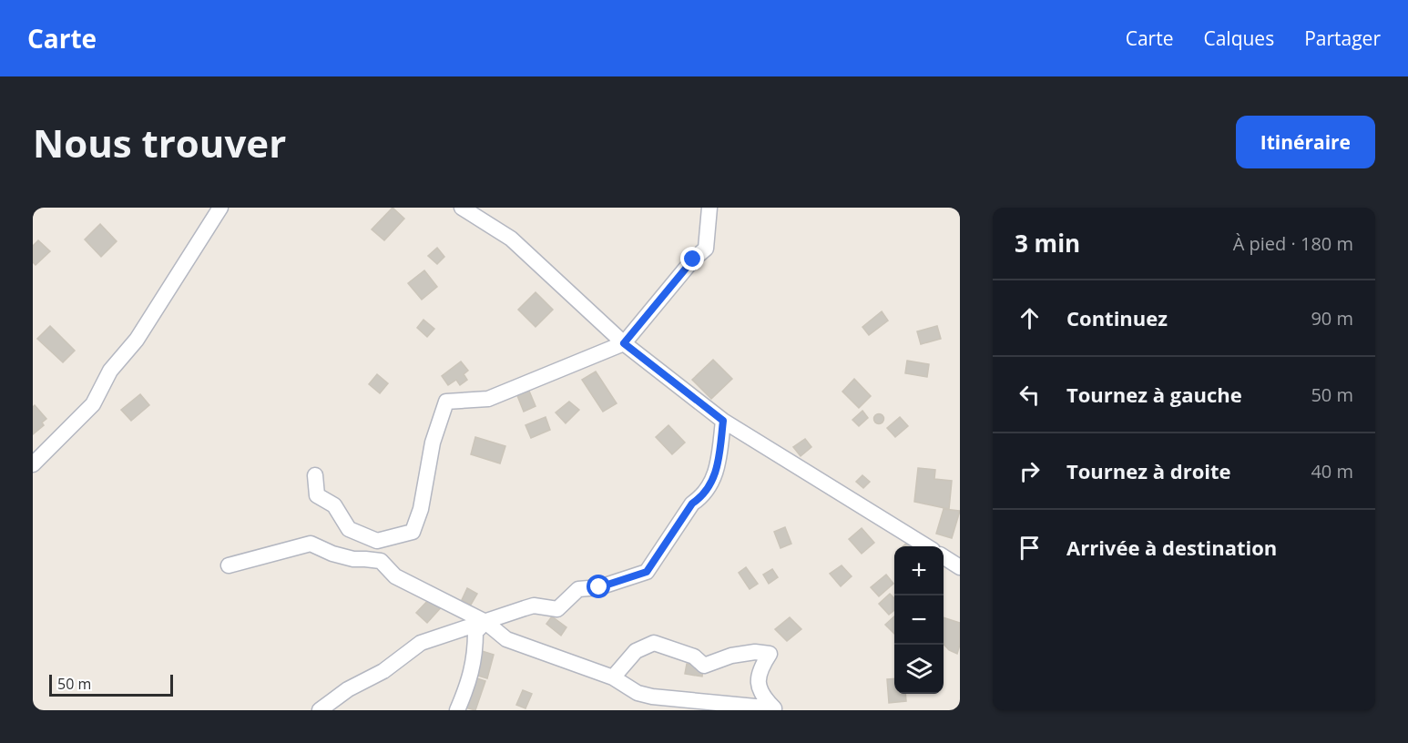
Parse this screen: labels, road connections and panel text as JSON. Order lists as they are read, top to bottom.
{
  "scale_bar": "50 m",
  "page": {
    "header": "Carte",
    "nav": ["Carte", "Calques", "Partager"],
    "buttons": "Itinéraire",
    "title": "Nous trouver",
    "heading": ["3 min", "À pied · 180 m"],
    "list": [
      ["Continuez", "90 m"],
      ["Tournez à gauche", "50 m"],
      ["Tournez à droite", "40 m"],
      "Arrivée à destination"
    ],
    "map_buttons": ["+", "−"],
    "scale": "50 m"
  }
}
